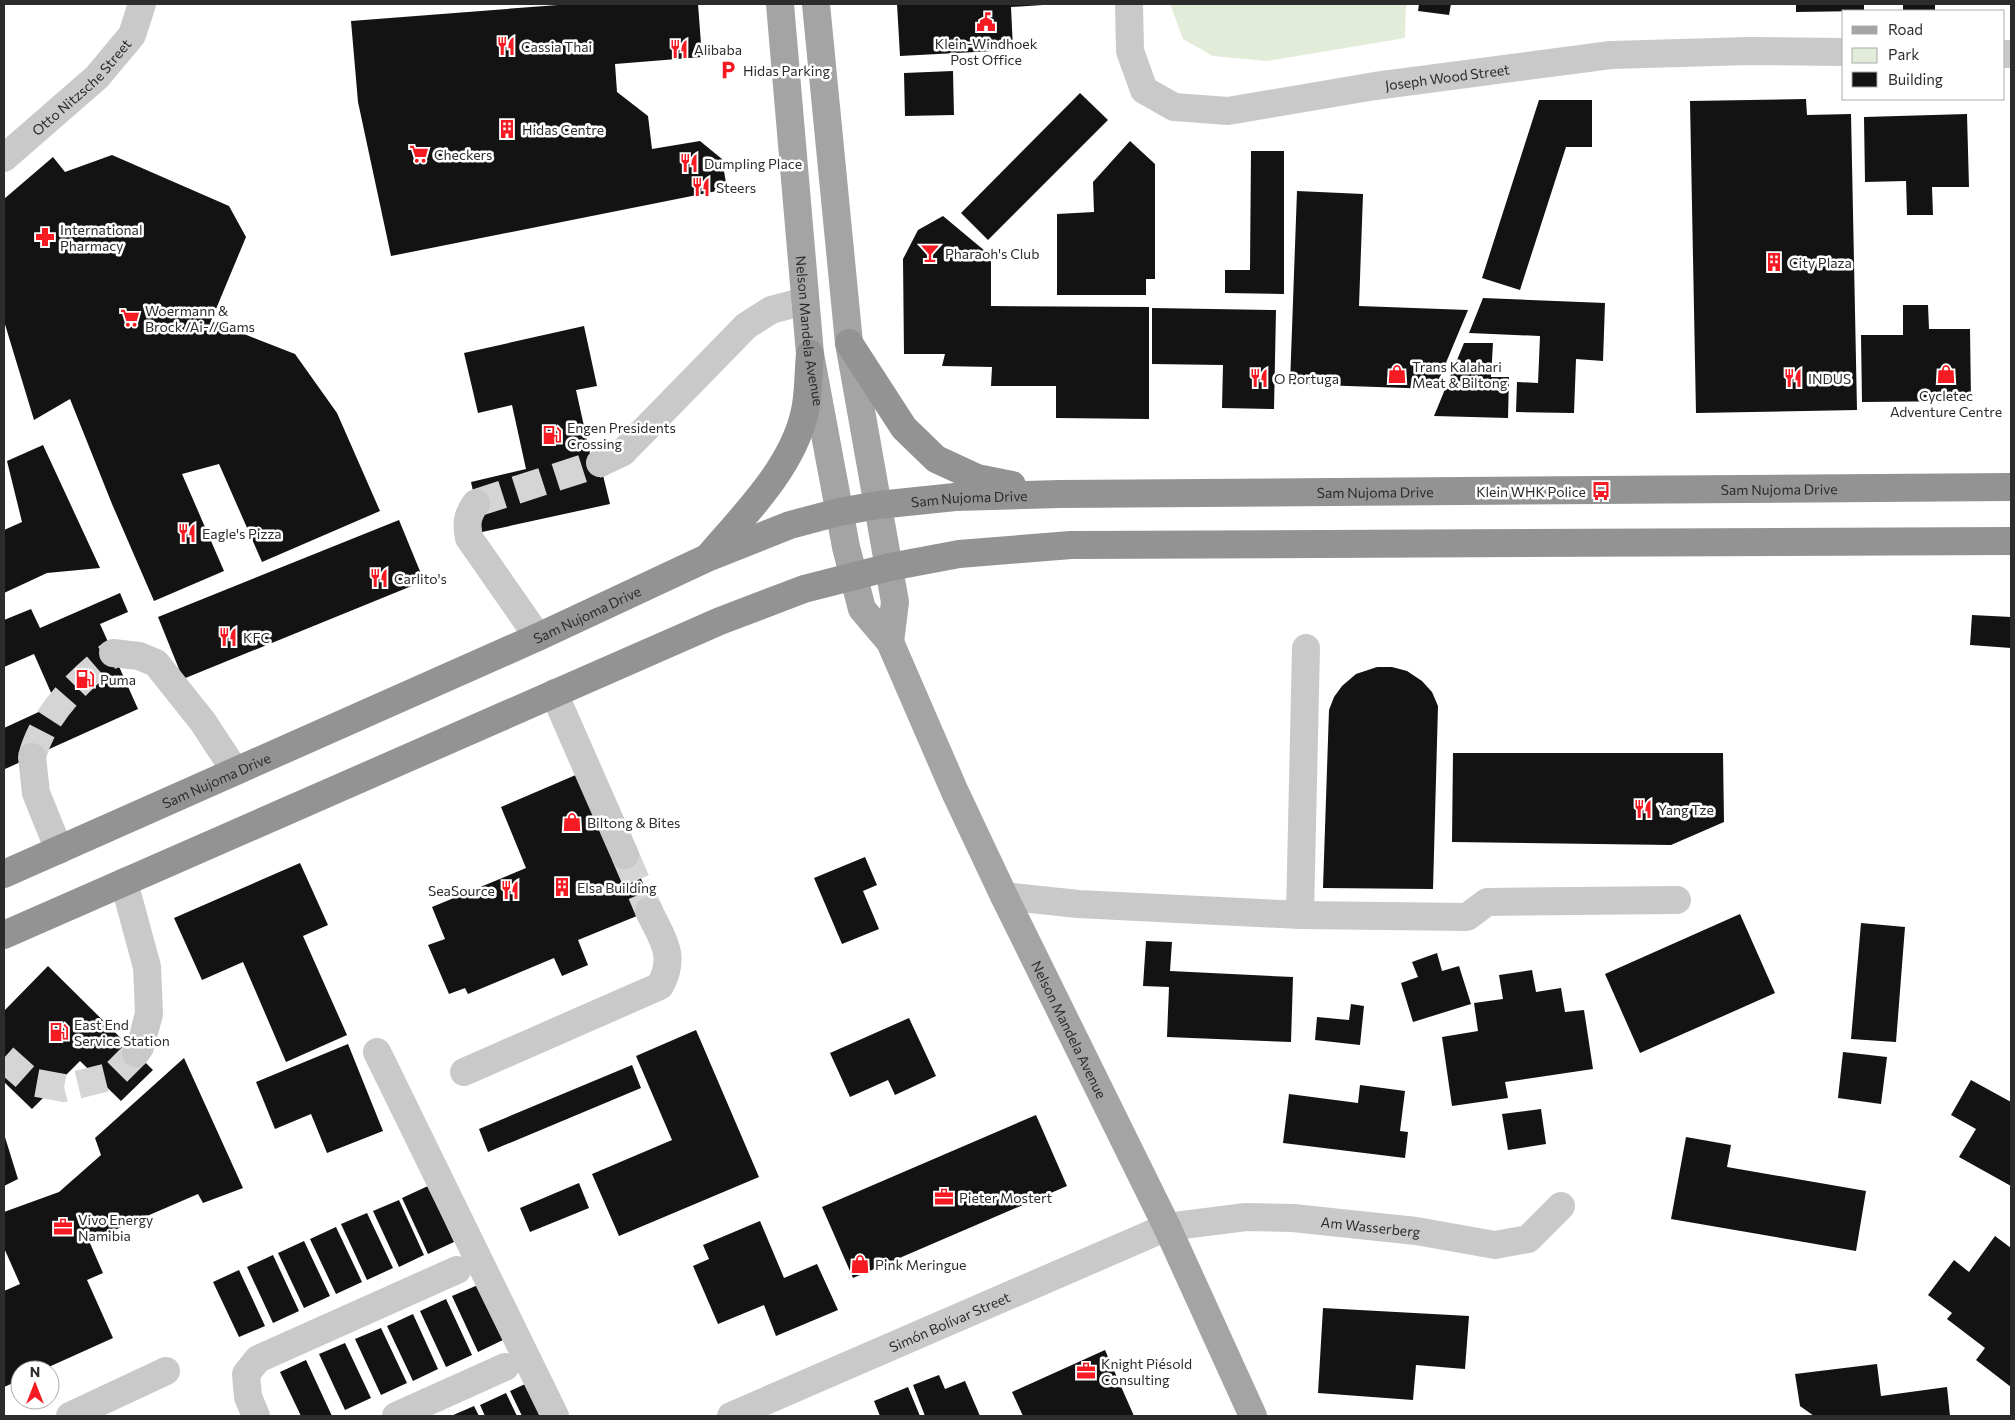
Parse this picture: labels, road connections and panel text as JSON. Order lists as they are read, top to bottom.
{
  "streets": {
    "highway": ["Sam Nujoma Drive"],
    "main road": ["Nelson Mandela Avenue"],
    "street": [
      "Joseph Wood Street",
      "Otto Nitzsche Street",
      "Am Wasserberg",
      "Simón Bolívar Street"
    ]
  },
  "crossings": [
    ["Nelson Mandela Avenue", "Sam Nujoma Drive"],
    ["Nelson Mandela Avenue", "Am Wasserberg"],
    ["Nelson Mandela Avenue", "Simón Bolívar Street"],
    ["Am Wasserberg", "Simón Bolívar Street"]
  ],
  "places": {
    "public building": ["Klein-Windhoek Post Office"],
    "restaurant": [
      "Cassia Thai",
      "Alibaba",
      "Dumpling Place",
      "Steers",
      "O Portuga",
      "INDUS",
      "Eagle's Pizza",
      "Carlito's",
      "KFC",
      "Yang Tze",
      "SeaSource"
    ],
    "parking": ["Hidas Parking"],
    "building": ["Hidas Centre", "City Plaza", "Elsa Building"],
    "supermarket": ["Checkers", "Woermann & Brock /Ai-//Gams"],
    "pharmacy": ["International Pharmacy"],
    "bar": ["Pharaoh's Club"],
    "shop": [
      "Trans Kalahari Meat & Biltong",
      "Cycletec Adventure Centre",
      "Biltong & Bites",
      "Pink Meringue"
    ],
    "fuel station": ["Engen Presidents Crossing", "Puma", "East End Service Station"],
    "bus stop": ["Klein WHK Police"],
    "office": ["Pieter Mostert", "Vivo Energy Namibia", "Knight Piésold Consulting"]
  },
  "legend": ["Road", "Park", "Building"],
  "north": "top"
}
